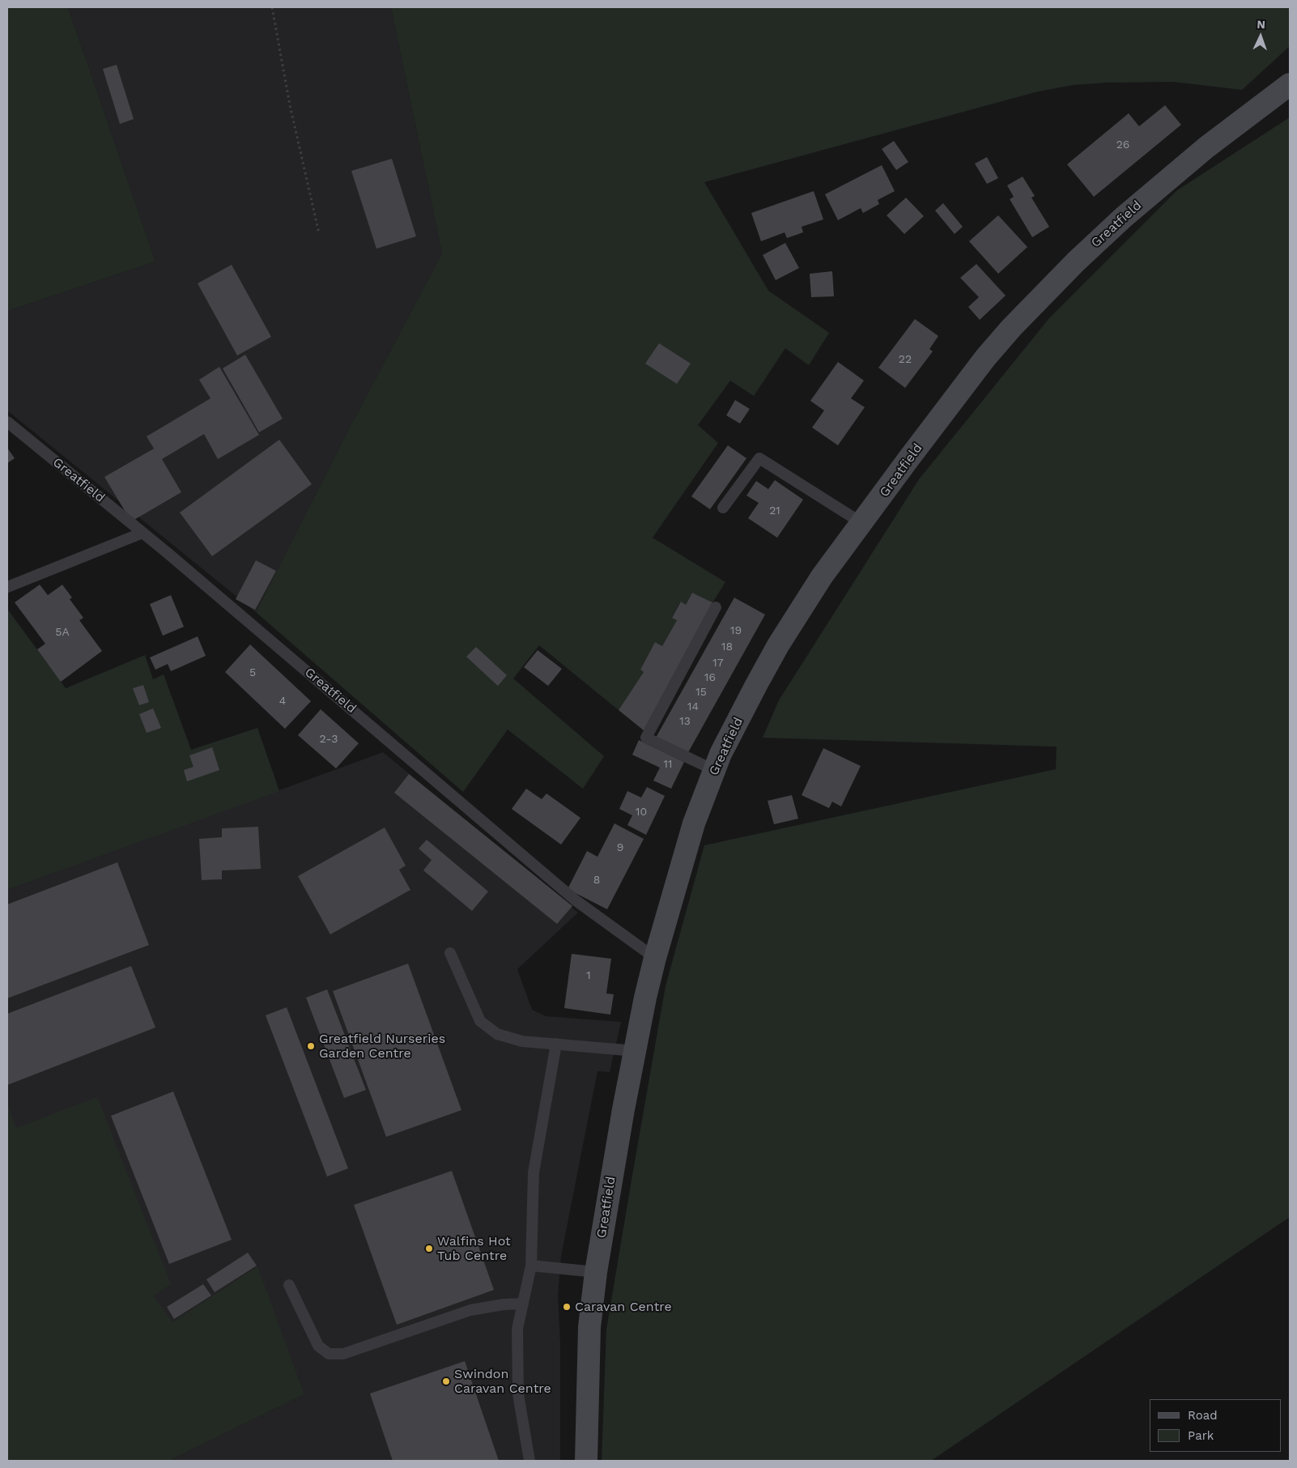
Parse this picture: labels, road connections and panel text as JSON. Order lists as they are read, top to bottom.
{
  "streets": {
    "street": ["Greatfield"]
  },
  "places": [
    "Greatfield Nurseries Garden Centre",
    "Walfins Hot Tub Centre",
    "Caravan Centre",
    "Swindon Caravan Centre"
  ],
  "house_numbers": [
    "26",
    "22",
    "21",
    "19",
    "5A",
    "18",
    "17",
    "5",
    "16",
    "15",
    "4",
    "14",
    "13",
    "2-3",
    "11",
    "10",
    "9",
    "8",
    "1"
  ],
  "legend": ["Road", "Park"],
  "north": "top"
}
